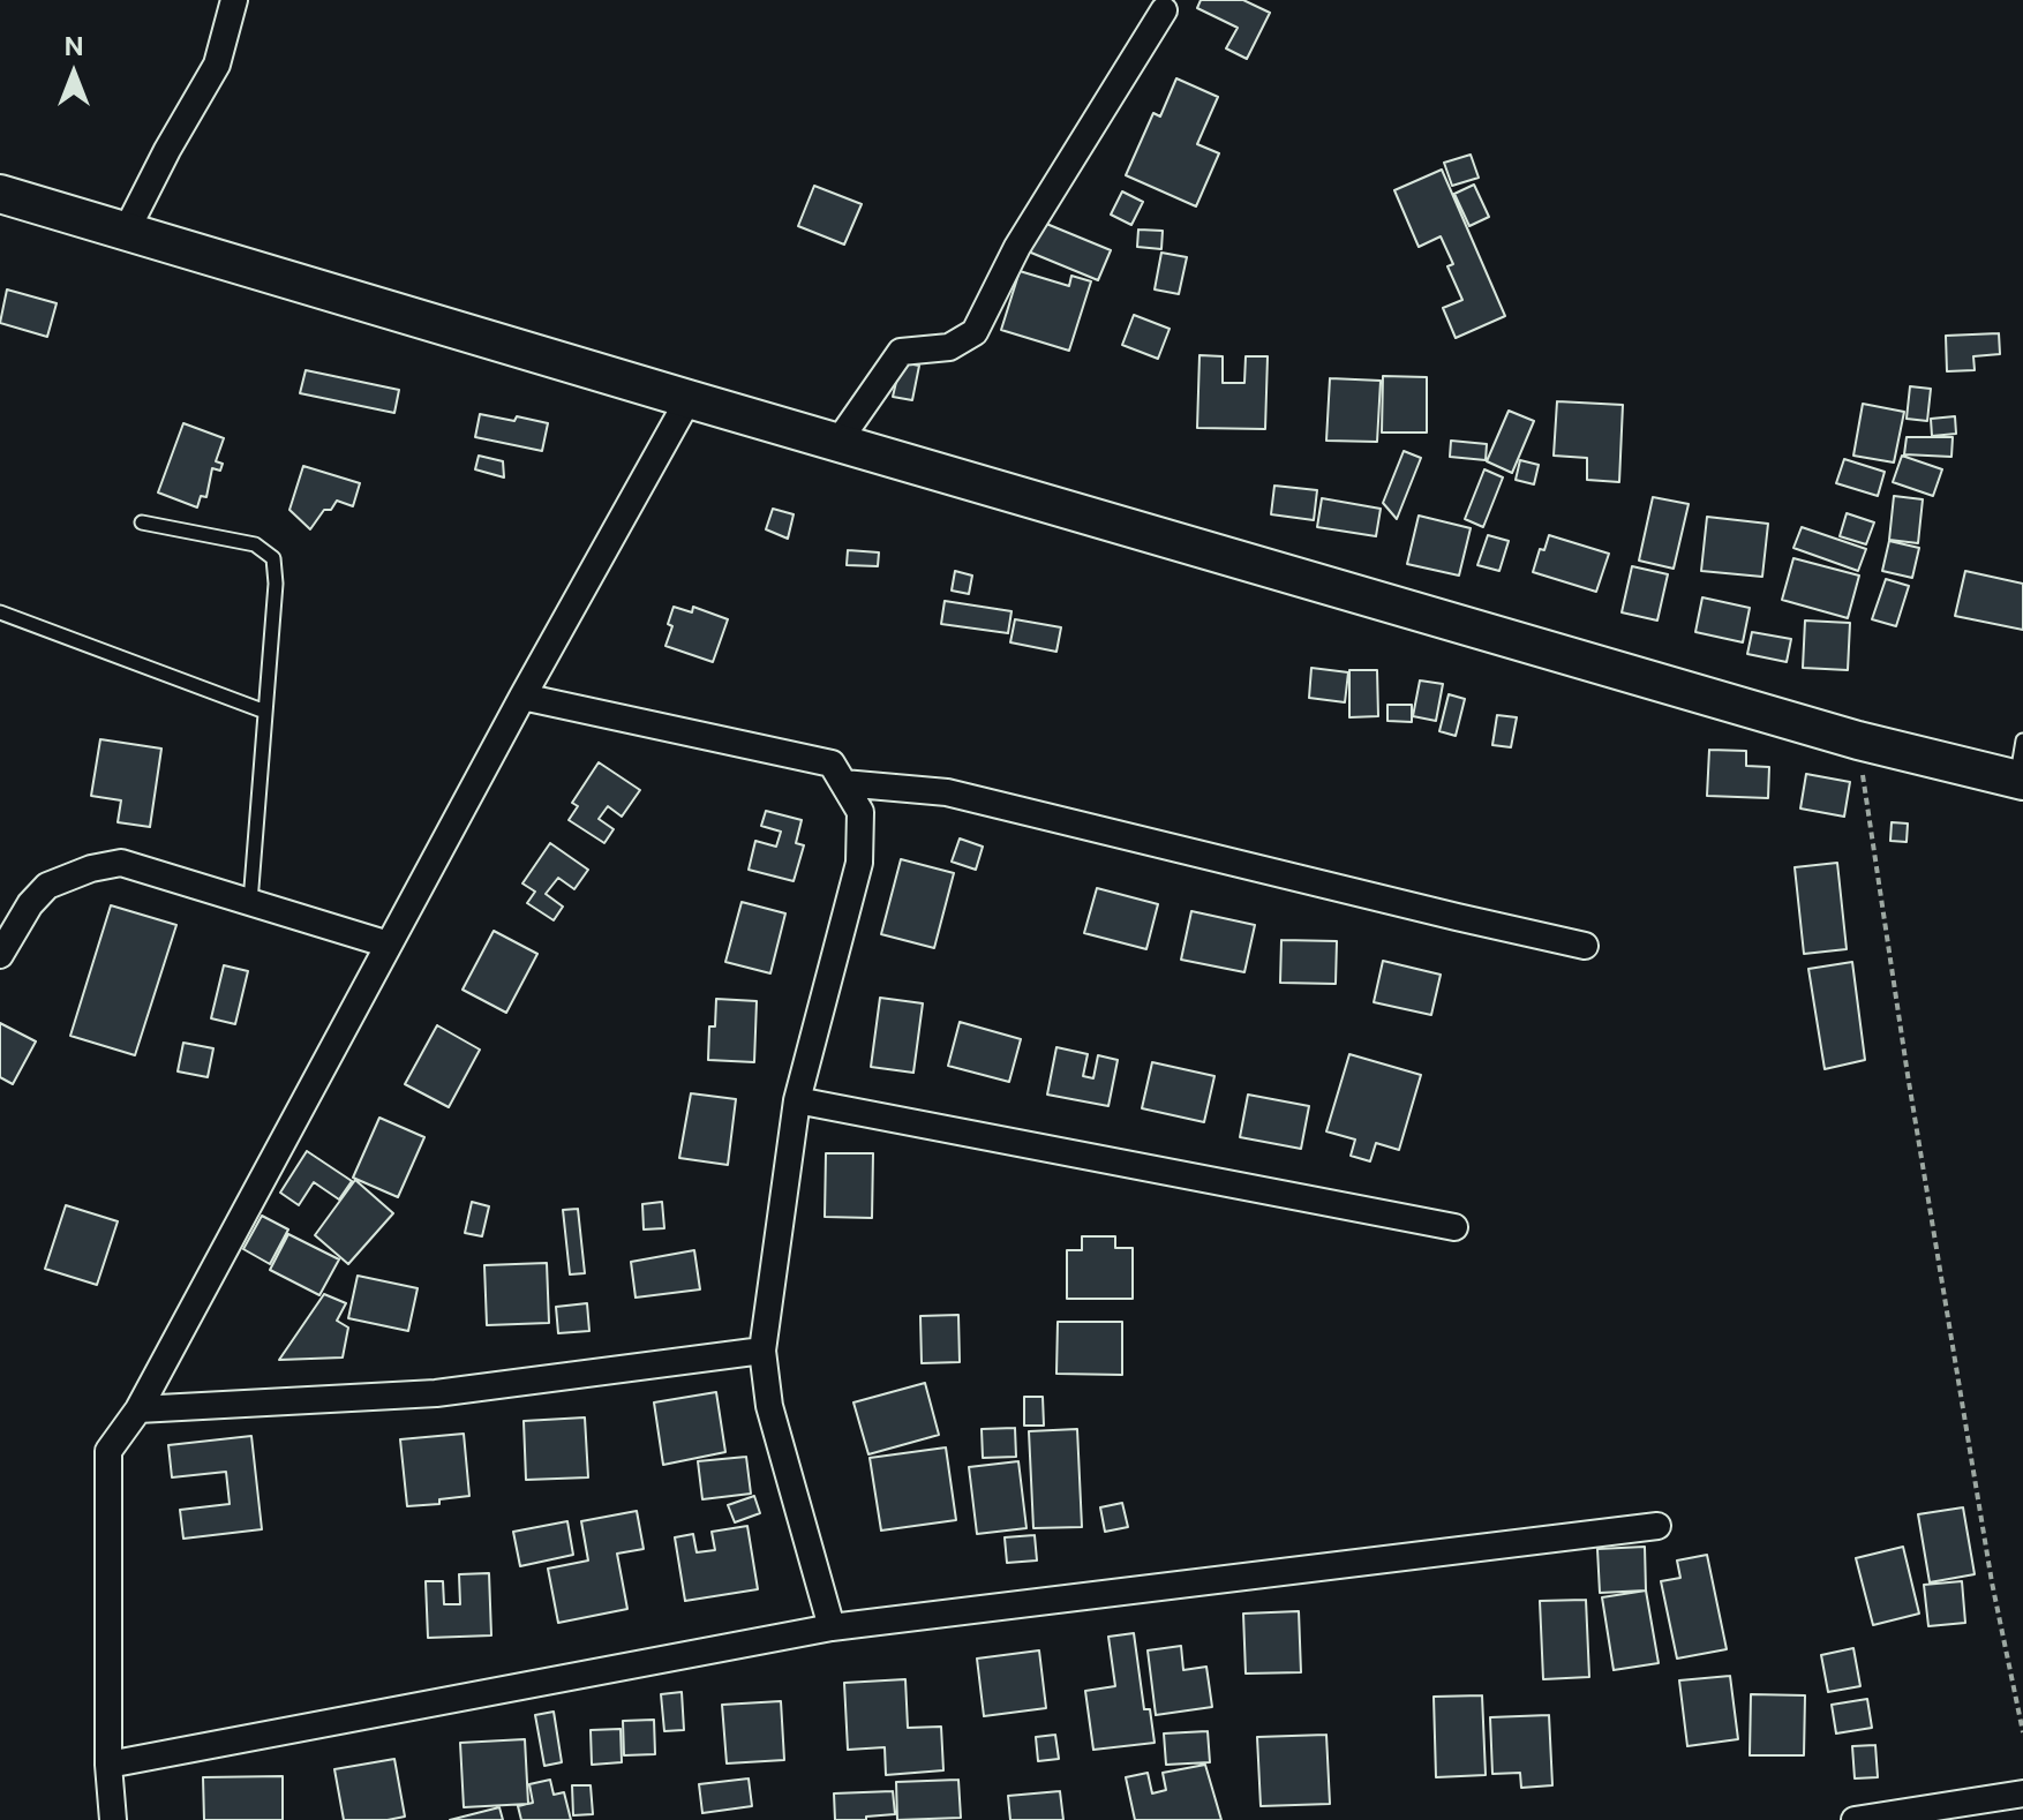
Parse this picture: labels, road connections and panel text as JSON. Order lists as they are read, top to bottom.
{
  "north": "top"
}
